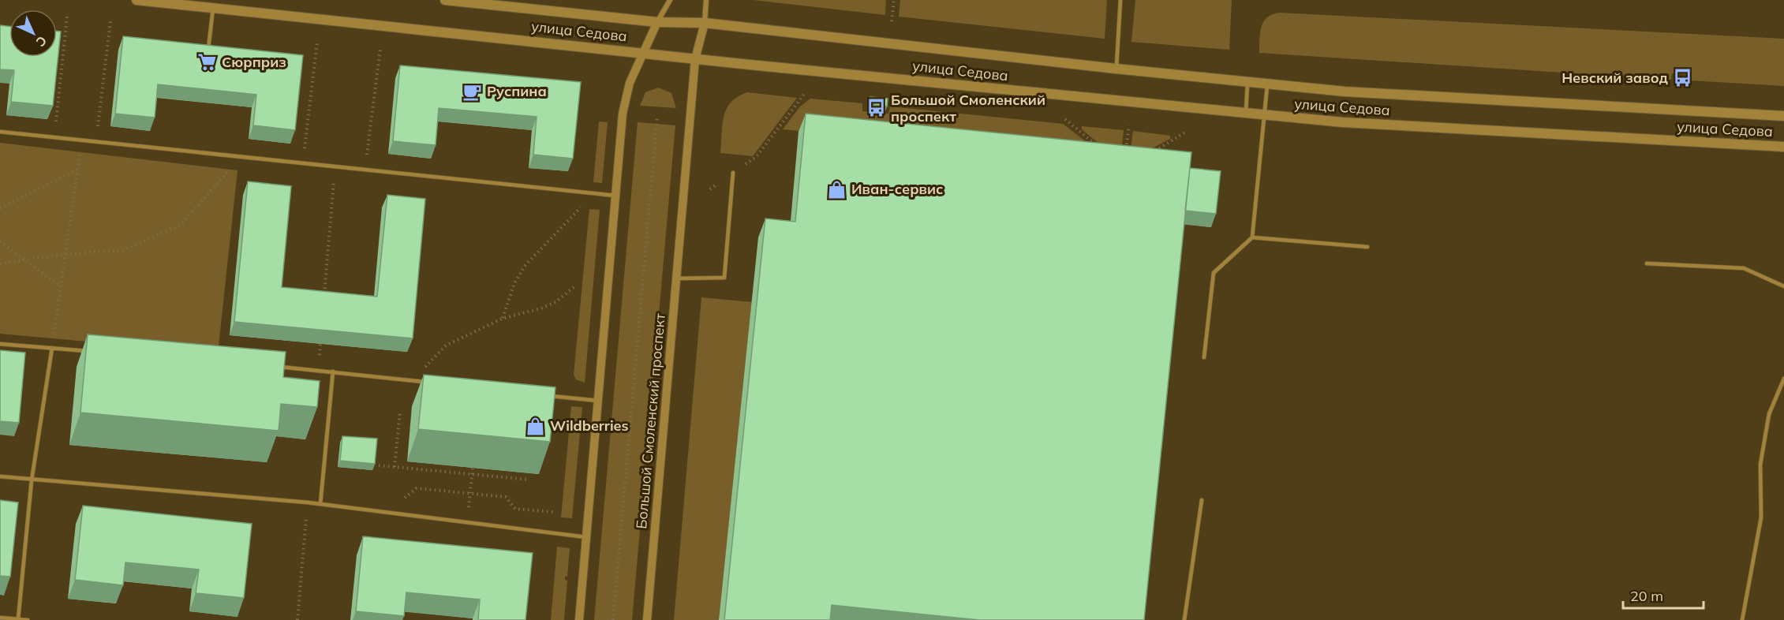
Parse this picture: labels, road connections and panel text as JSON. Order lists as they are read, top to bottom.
{
  "streets": {
    "main road": ["улица Седова"],
    "street": ["Большой Смоленский проспект"]
  },
  "crossings": [
    ["улица Седова", "Большой Смоленский проспект"]
  ],
  "places": {
    "supermarket": ["Сюрприз"],
    "bus stop": ["Невский завод", "Большой Смоленский проспект"],
    "cafe": ["Руспина"],
    "shop": ["Иван-сервис", "Wildberries"]
  },
  "scale_bar": "20 m",
  "north": "bottom right"
}
